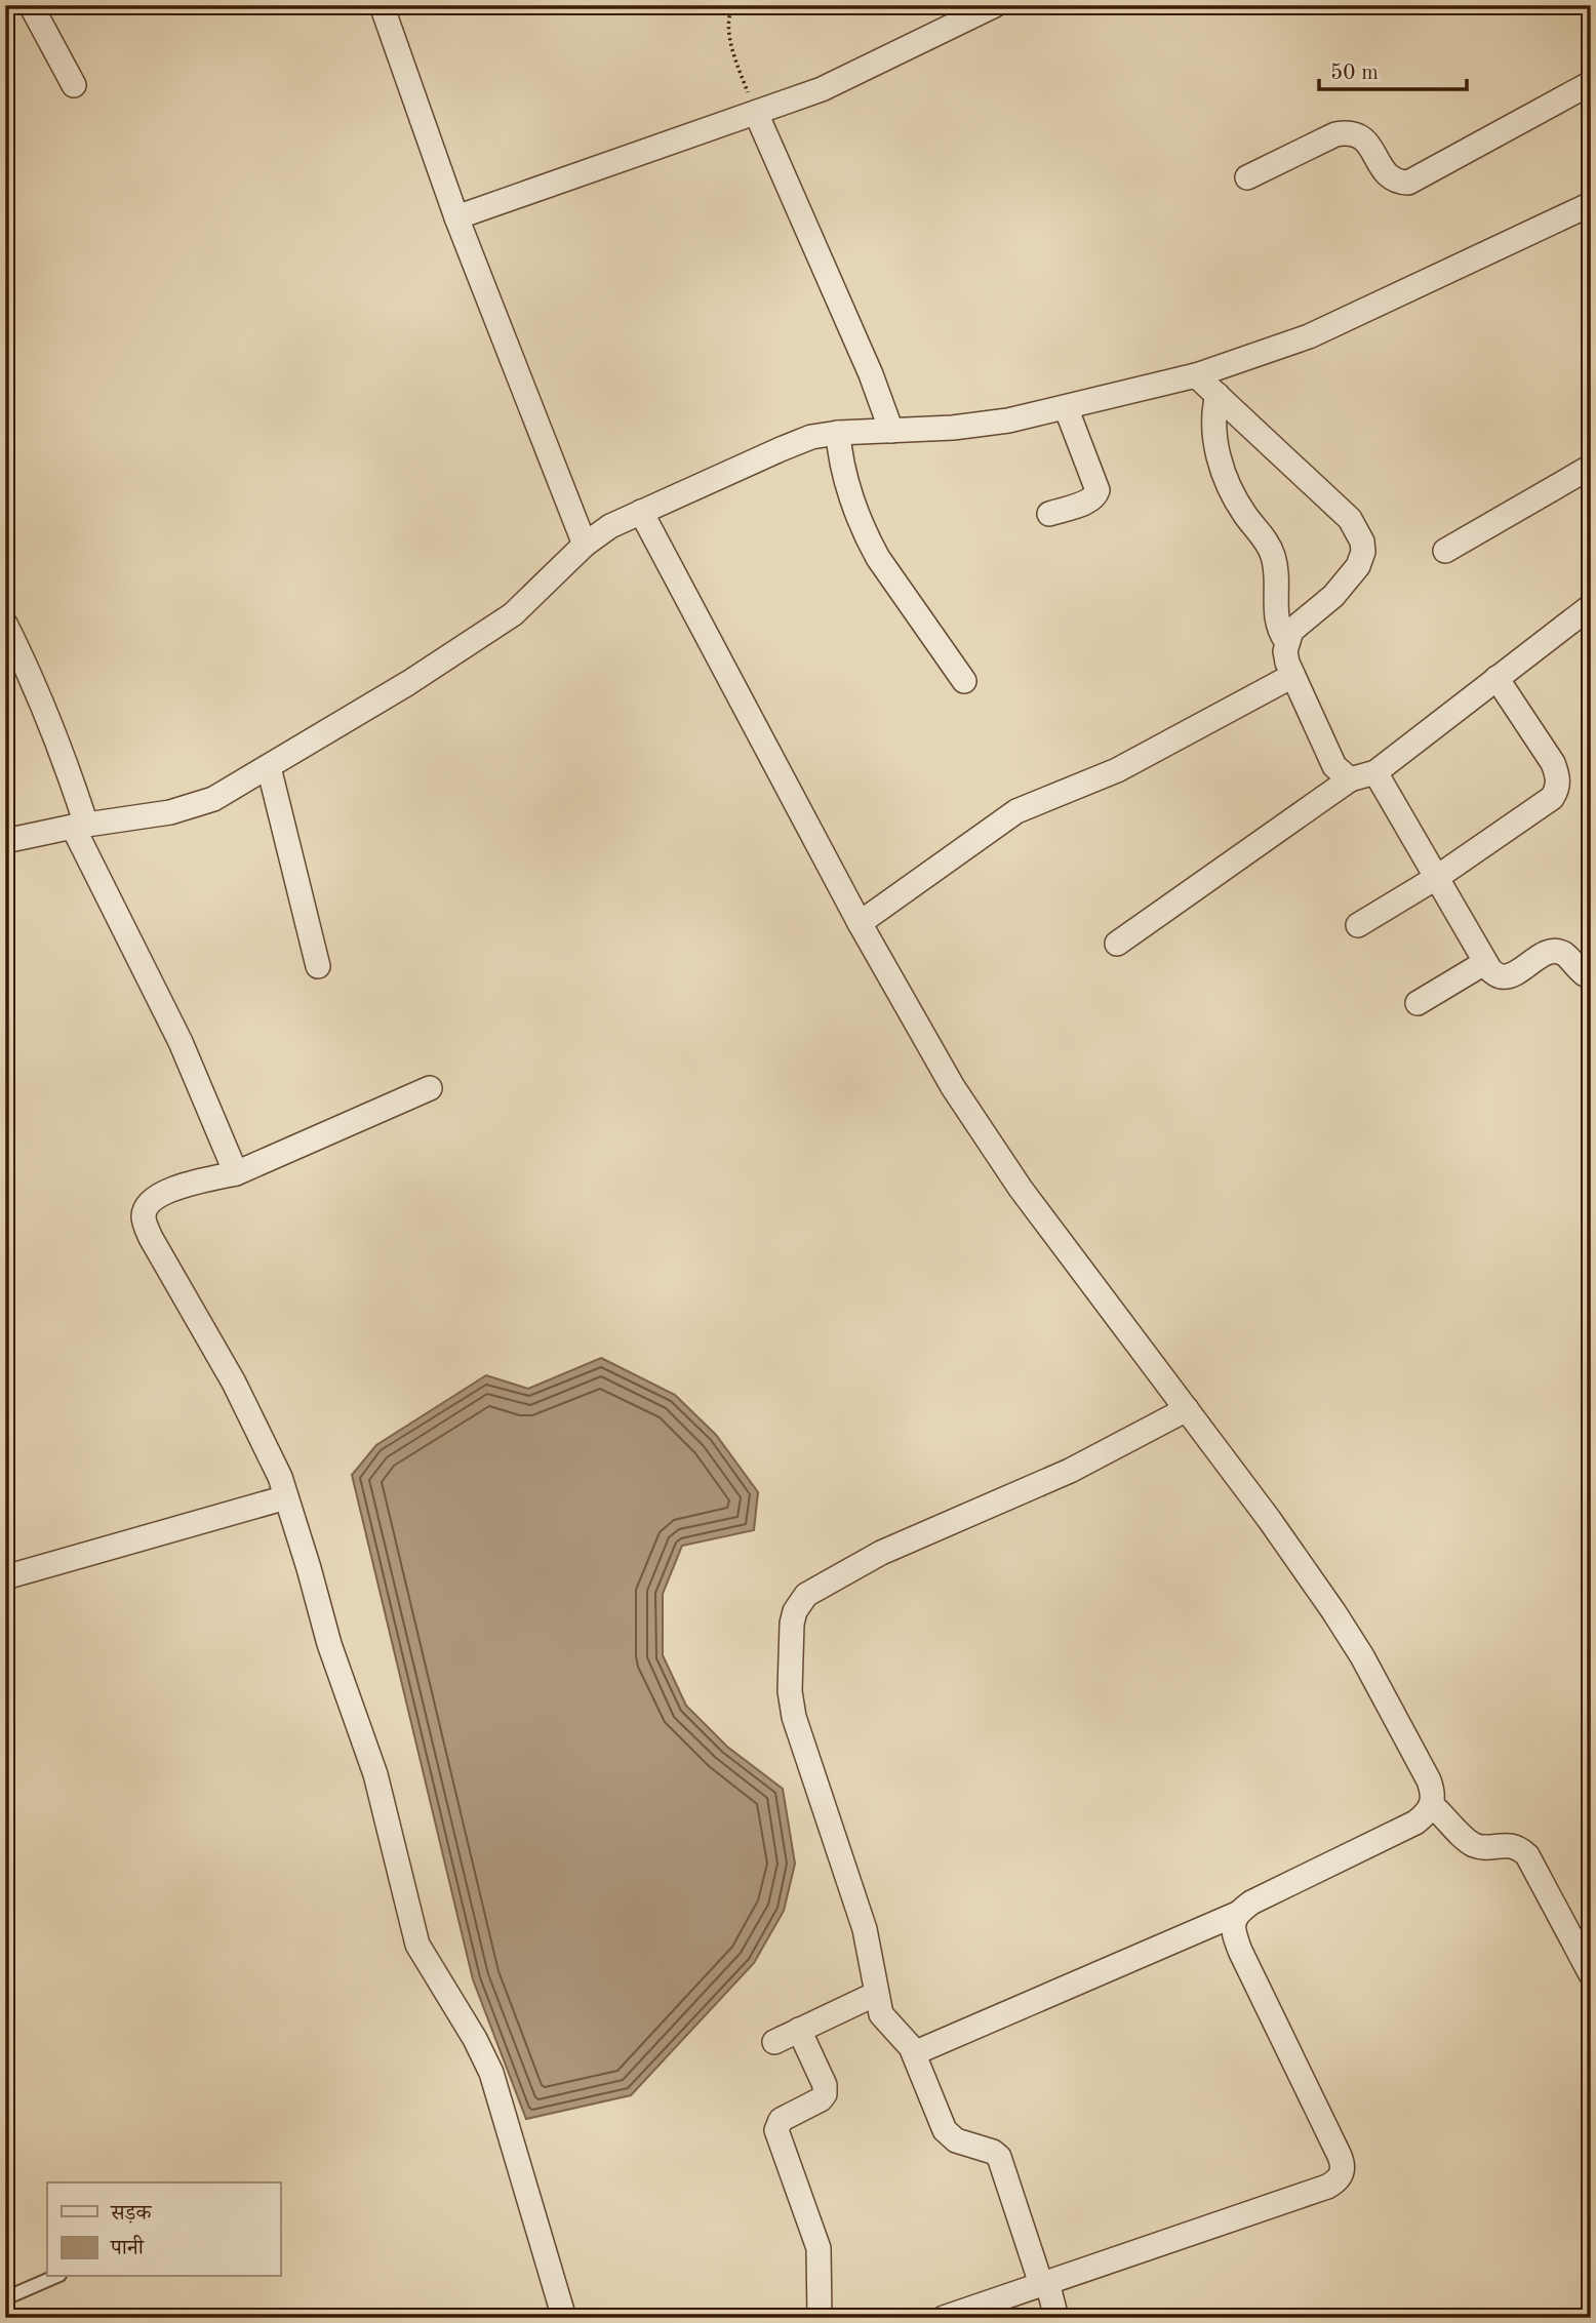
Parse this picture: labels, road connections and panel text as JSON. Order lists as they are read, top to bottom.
{
  "legend": ["सड़क", "पानी"],
  "scale_bar": "50 m"
}
